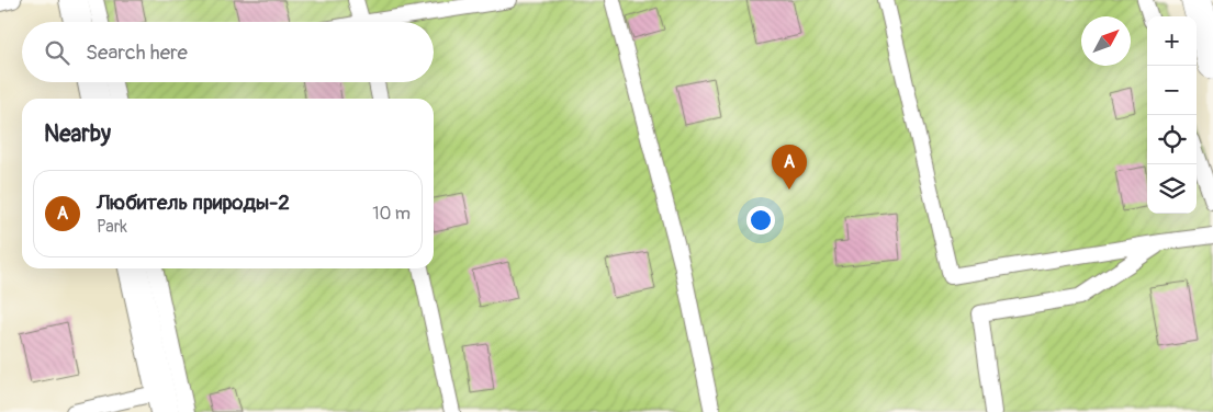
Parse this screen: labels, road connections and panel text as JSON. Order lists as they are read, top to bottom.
{
  "north": "top right",
  "page": {
    "map_buttons": ["+", "−"],
    "search": "Search here",
    "heading": "Nearby",
    "pins": "A",
    "list": [
      {
        "mark": "A",
        "name": "Любитель природы-2",
        "note": "Park",
        "value": "10 m"
      }
    ]
  }
}
